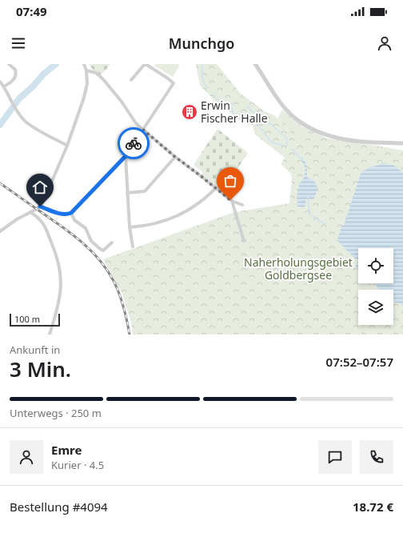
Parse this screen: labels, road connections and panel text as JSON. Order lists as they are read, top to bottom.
{
  "parks": ["Naherholungsgebiet Goldbergsee"],
  "places": {
    "building": ["Erwin Fischer Halle"]
  },
  "scale_bar": "100 m",
  "page": {
    "status": "07:49",
    "header": "Munchgo",
    "scale": "100 m",
    "heading": ["3 Min.", "Ankunft in", "07:52–07:57"],
    "panel": [
      "Emre",
      "Kurier · 4.5",
      "Bestellung #4094",
      "18.72 €"
    ],
    "bar": "Unterwegs · 250 m"
  }
}
